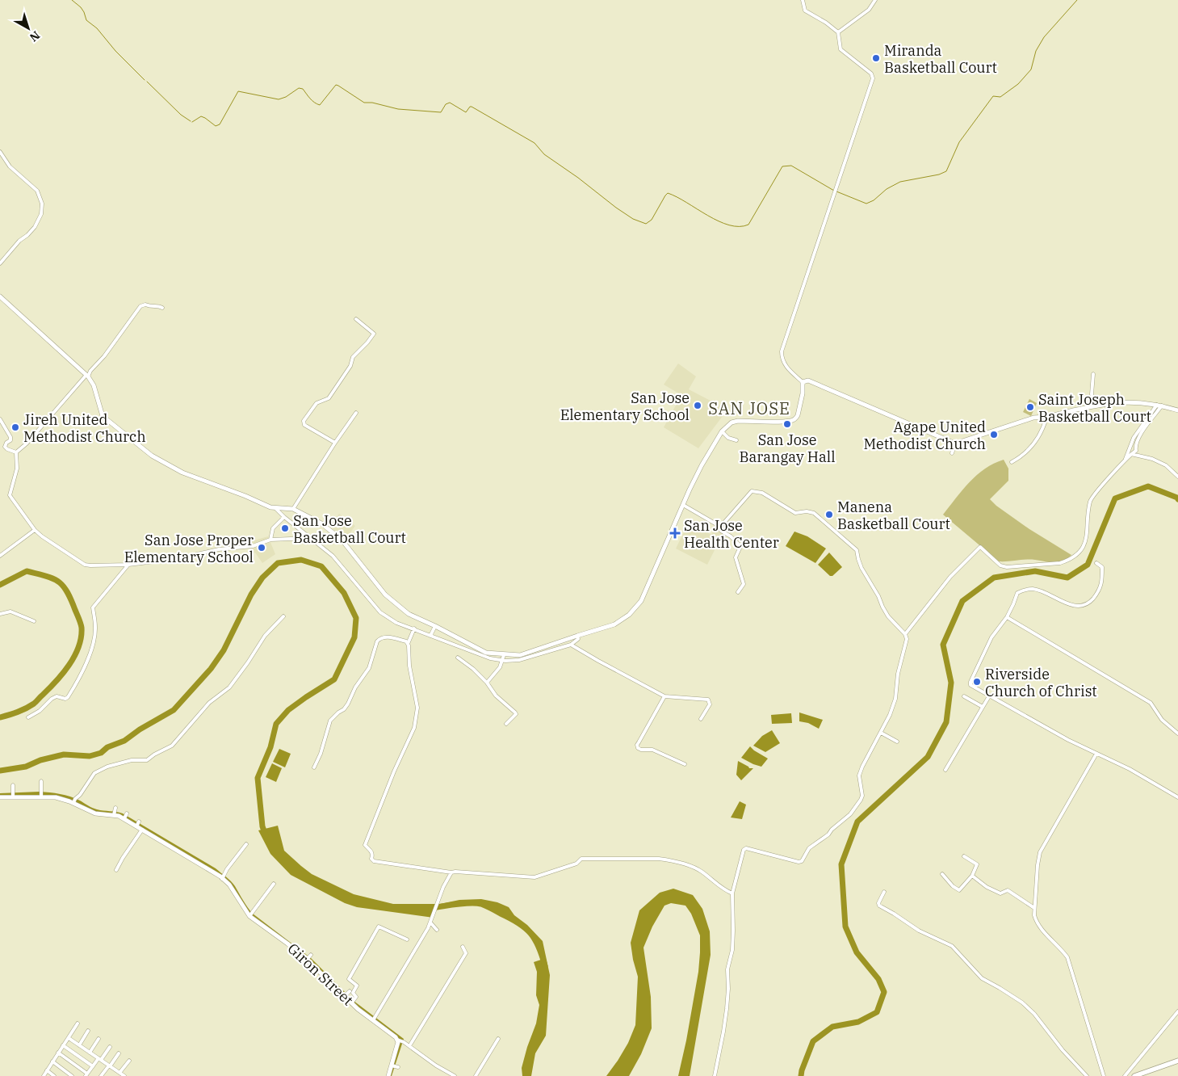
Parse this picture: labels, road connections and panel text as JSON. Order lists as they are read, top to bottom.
{
  "streets": {
    "street": ["Giron Street"]
  },
  "districts": ["SAN JOSE"],
  "places": {
    "other": [
      "Miranda Basketball Court",
      "San Jose Elementary School",
      "Saint Joseph Basketball Court",
      "San Jose Barangay Hall",
      "Jireh United Methodist Church",
      "Agape United Methodist Church",
      "Manena Basketball Court",
      "San Jose Basketball Court",
      "San Jose Proper Elementary School",
      "Riverside Church of Christ"
    ],
    "health": ["San Jose Health Center"]
  },
  "north": "bottom right"
}
